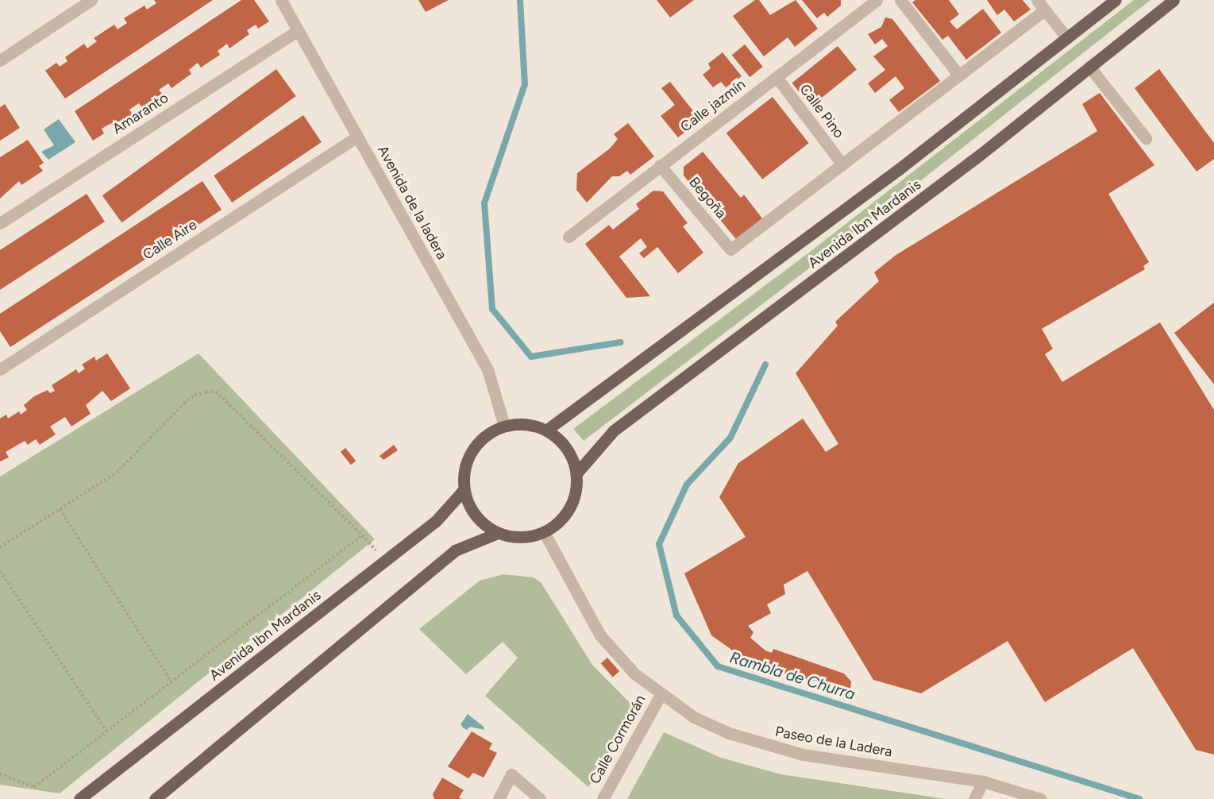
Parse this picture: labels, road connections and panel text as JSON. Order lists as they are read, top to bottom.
{
  "streets": {
    "main road": ["Avenida Ibn Mardanis"],
    "street": [
      "Calle jazmín",
      "Calle Pino",
      "Amaranto",
      "Begoña",
      "Avenida de la ladera",
      "Calle Aire",
      "Calle Cormorán",
      "Paseo de la Ladera"
    ]
  },
  "crossings": [
    ["Calle jazmín", "Calle Pino"],
    ["Calle jazmín", "Begoña"],
    ["Calle Pino", "Begoña"],
    ["Amaranto", "Avenida de la ladera"],
    ["Avenida de la ladera", "Avenida Ibn Mardanis"],
    ["Avenida de la ladera", "Calle Aire"],
    ["Avenida de la ladera", "Paseo de la Ladera"],
    ["Avenida Ibn Mardanis", "Paseo de la Ladera"],
    ["Calle Cormorán", "Paseo de la Ladera"]
  ],
  "water": ["Rambla de Churra"]
}
